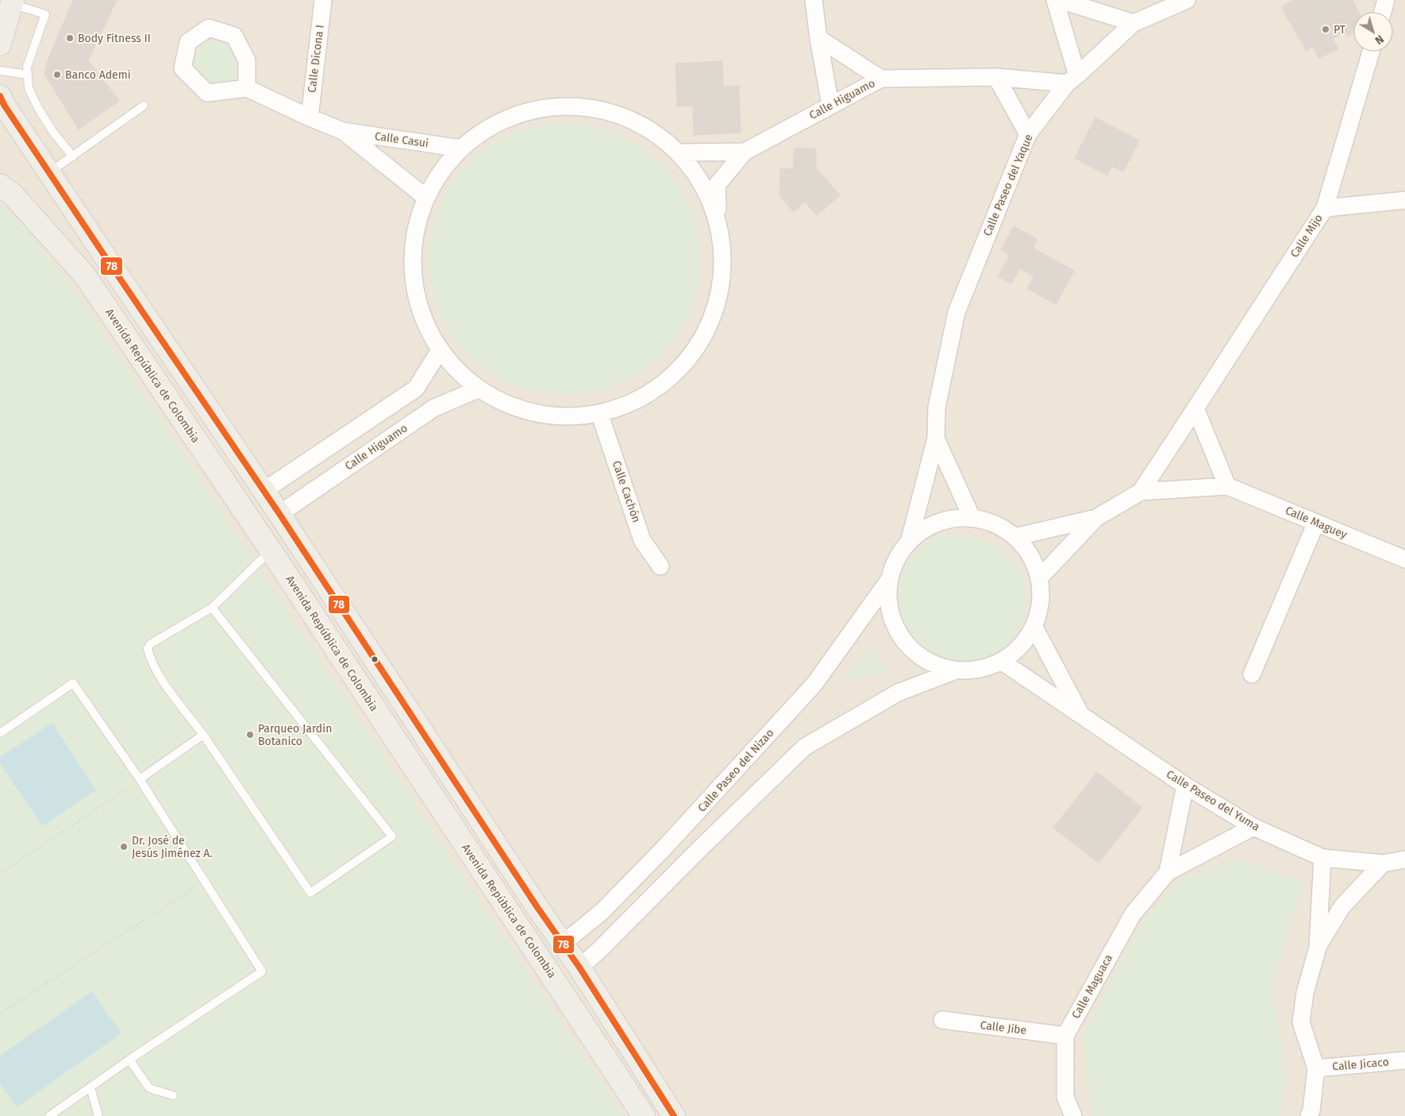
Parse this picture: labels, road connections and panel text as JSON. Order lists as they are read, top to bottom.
{
  "streets": {
    "main road": ["Avenida República de Colombia"],
    "street": [
      "Calle Dicona I",
      "Calle Higuamo",
      "Calle Casui",
      "Calle Paseo del Yaque",
      "Calle Mijo",
      "Calle Cachón",
      "Calle Maguey",
      "Calle Paseo del Nizao",
      "Calle Paseo del Yuma",
      "Calle Maguaca",
      "Calle Jibe",
      "Calle Jicaco"
    ]
  },
  "crossings": [
    ["Calle Dicona I", "Calle Casui"],
    ["Calle Higuamo", "Calle Paseo del Yaque"],
    ["Calle Mijo", "Calle Maguey"],
    ["Calle Paseo del Yuma", "Calle Maguaca"],
    ["Calle Maguaca", "Calle Jibe"]
  ],
  "places": [
    "PT",
    "Body Fitness II",
    "Banco Ademi",
    "Parqueo Jardin Botanico",
    "Dr. José de Jesús Jiménez A."
  ],
  "lines": ["transit line 78"],
  "north": "bottom right"
}
